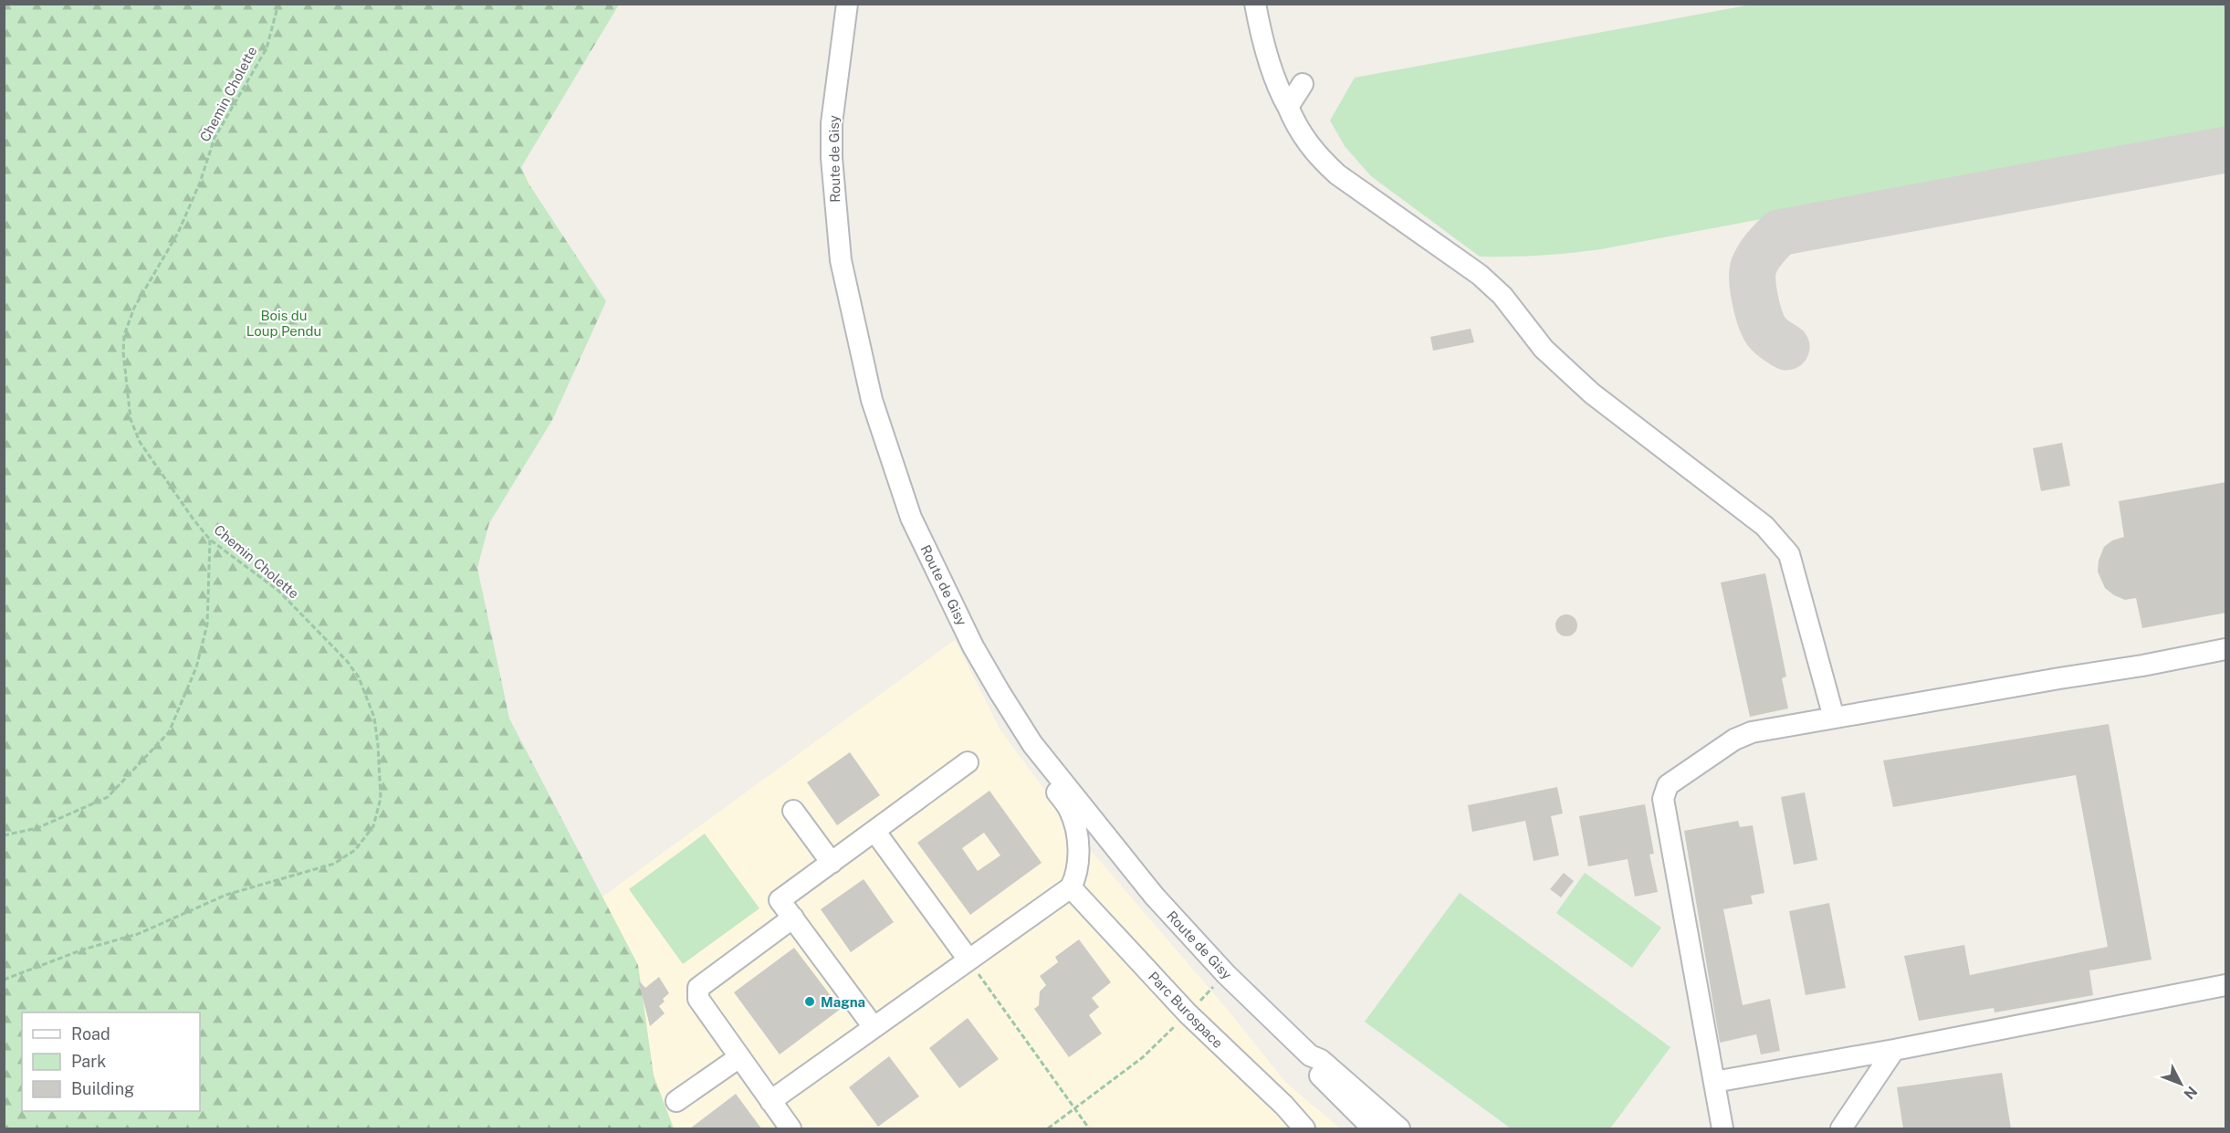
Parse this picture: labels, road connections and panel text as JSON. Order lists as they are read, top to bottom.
{
  "streets": {
    "street": ["Route de Gisy", "Parc Burospace"],
    "path": ["Chemin Cholette"]
  },
  "parks": ["Bois du Loup Pendu"],
  "places": ["Magna"],
  "legend": ["Road", "Park", "Building"],
  "north": "bottom right"
}
